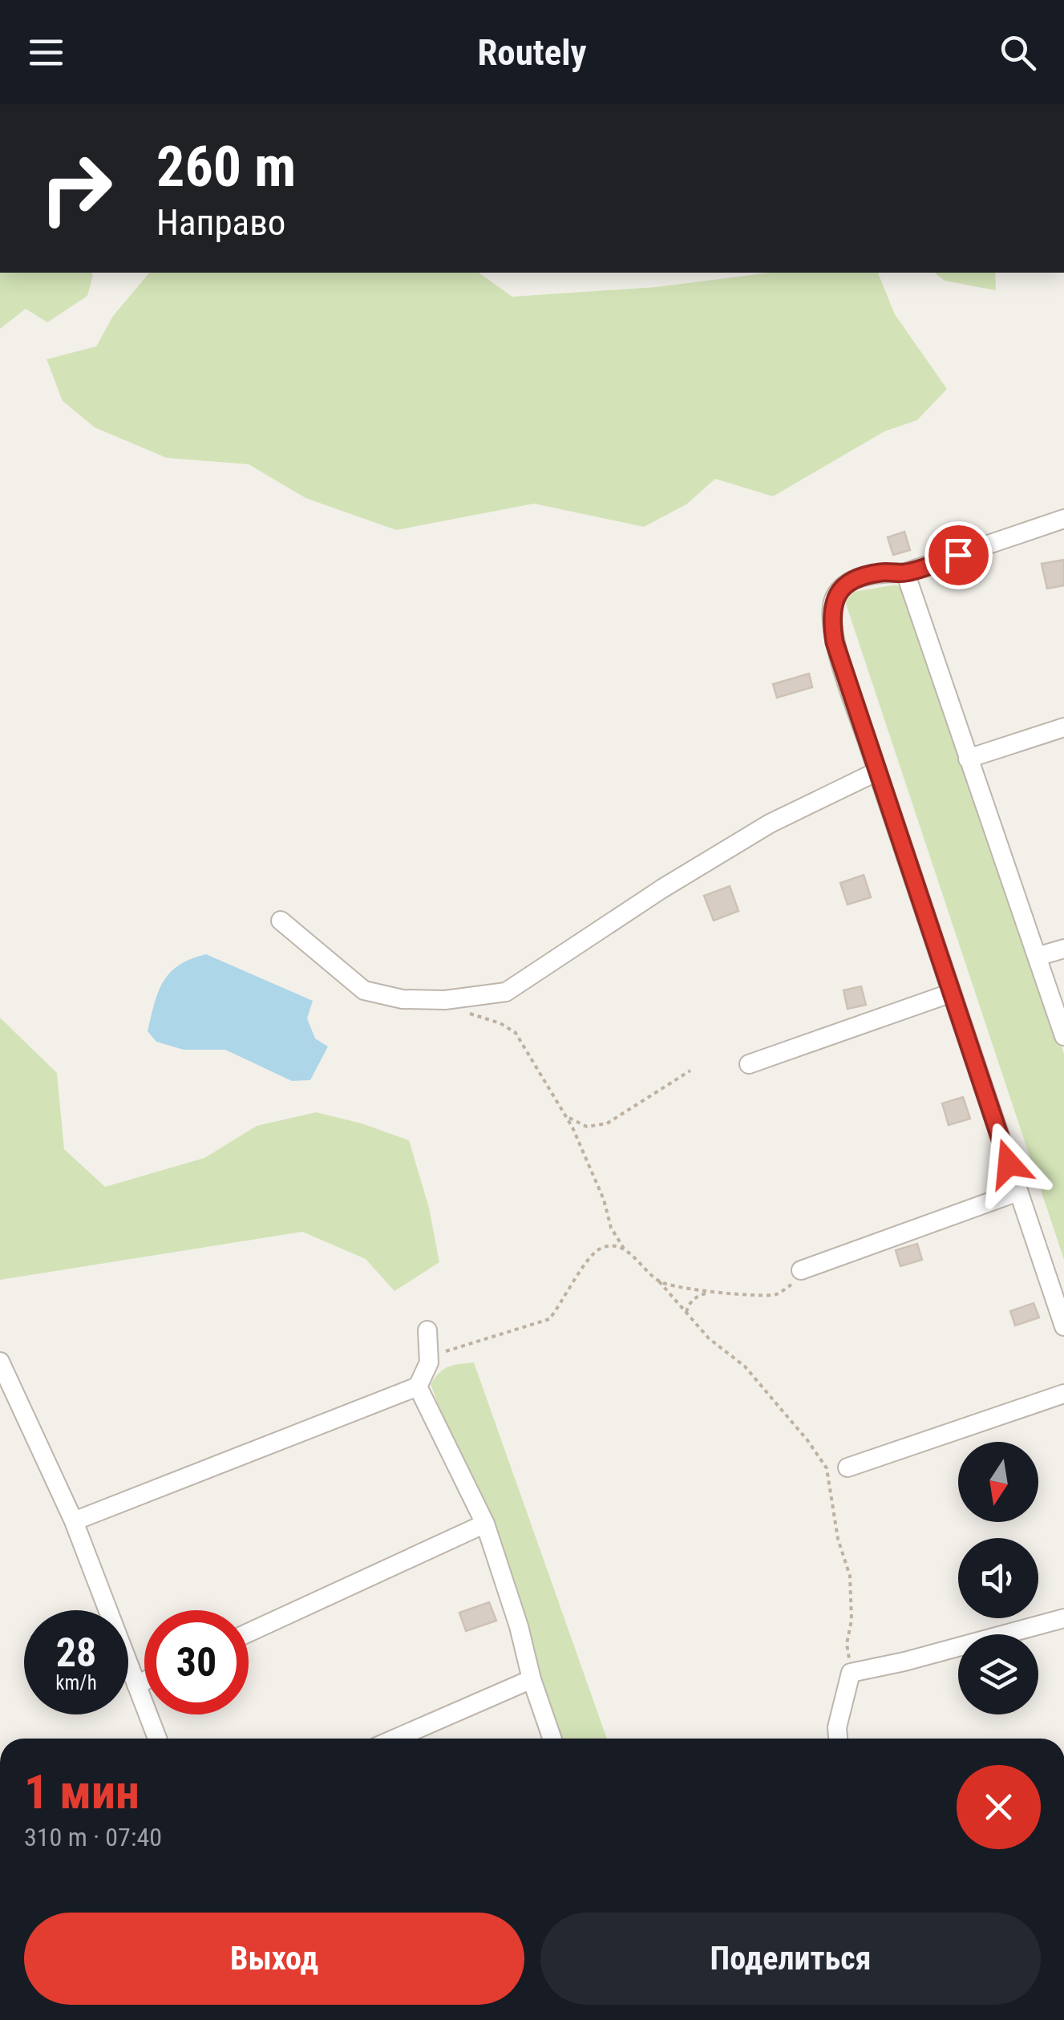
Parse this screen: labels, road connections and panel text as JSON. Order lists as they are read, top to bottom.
{
  "north": "bottom",
  "page": {
    "header": "Routely",
    "turn": ["260 m", "Направо"],
    "speed": "28 km/h",
    "limit": "30",
    "heading": ["1 мин", "310 m · 07:40"],
    "buttons": ["Выход", "Поделиться"]
  }
}
